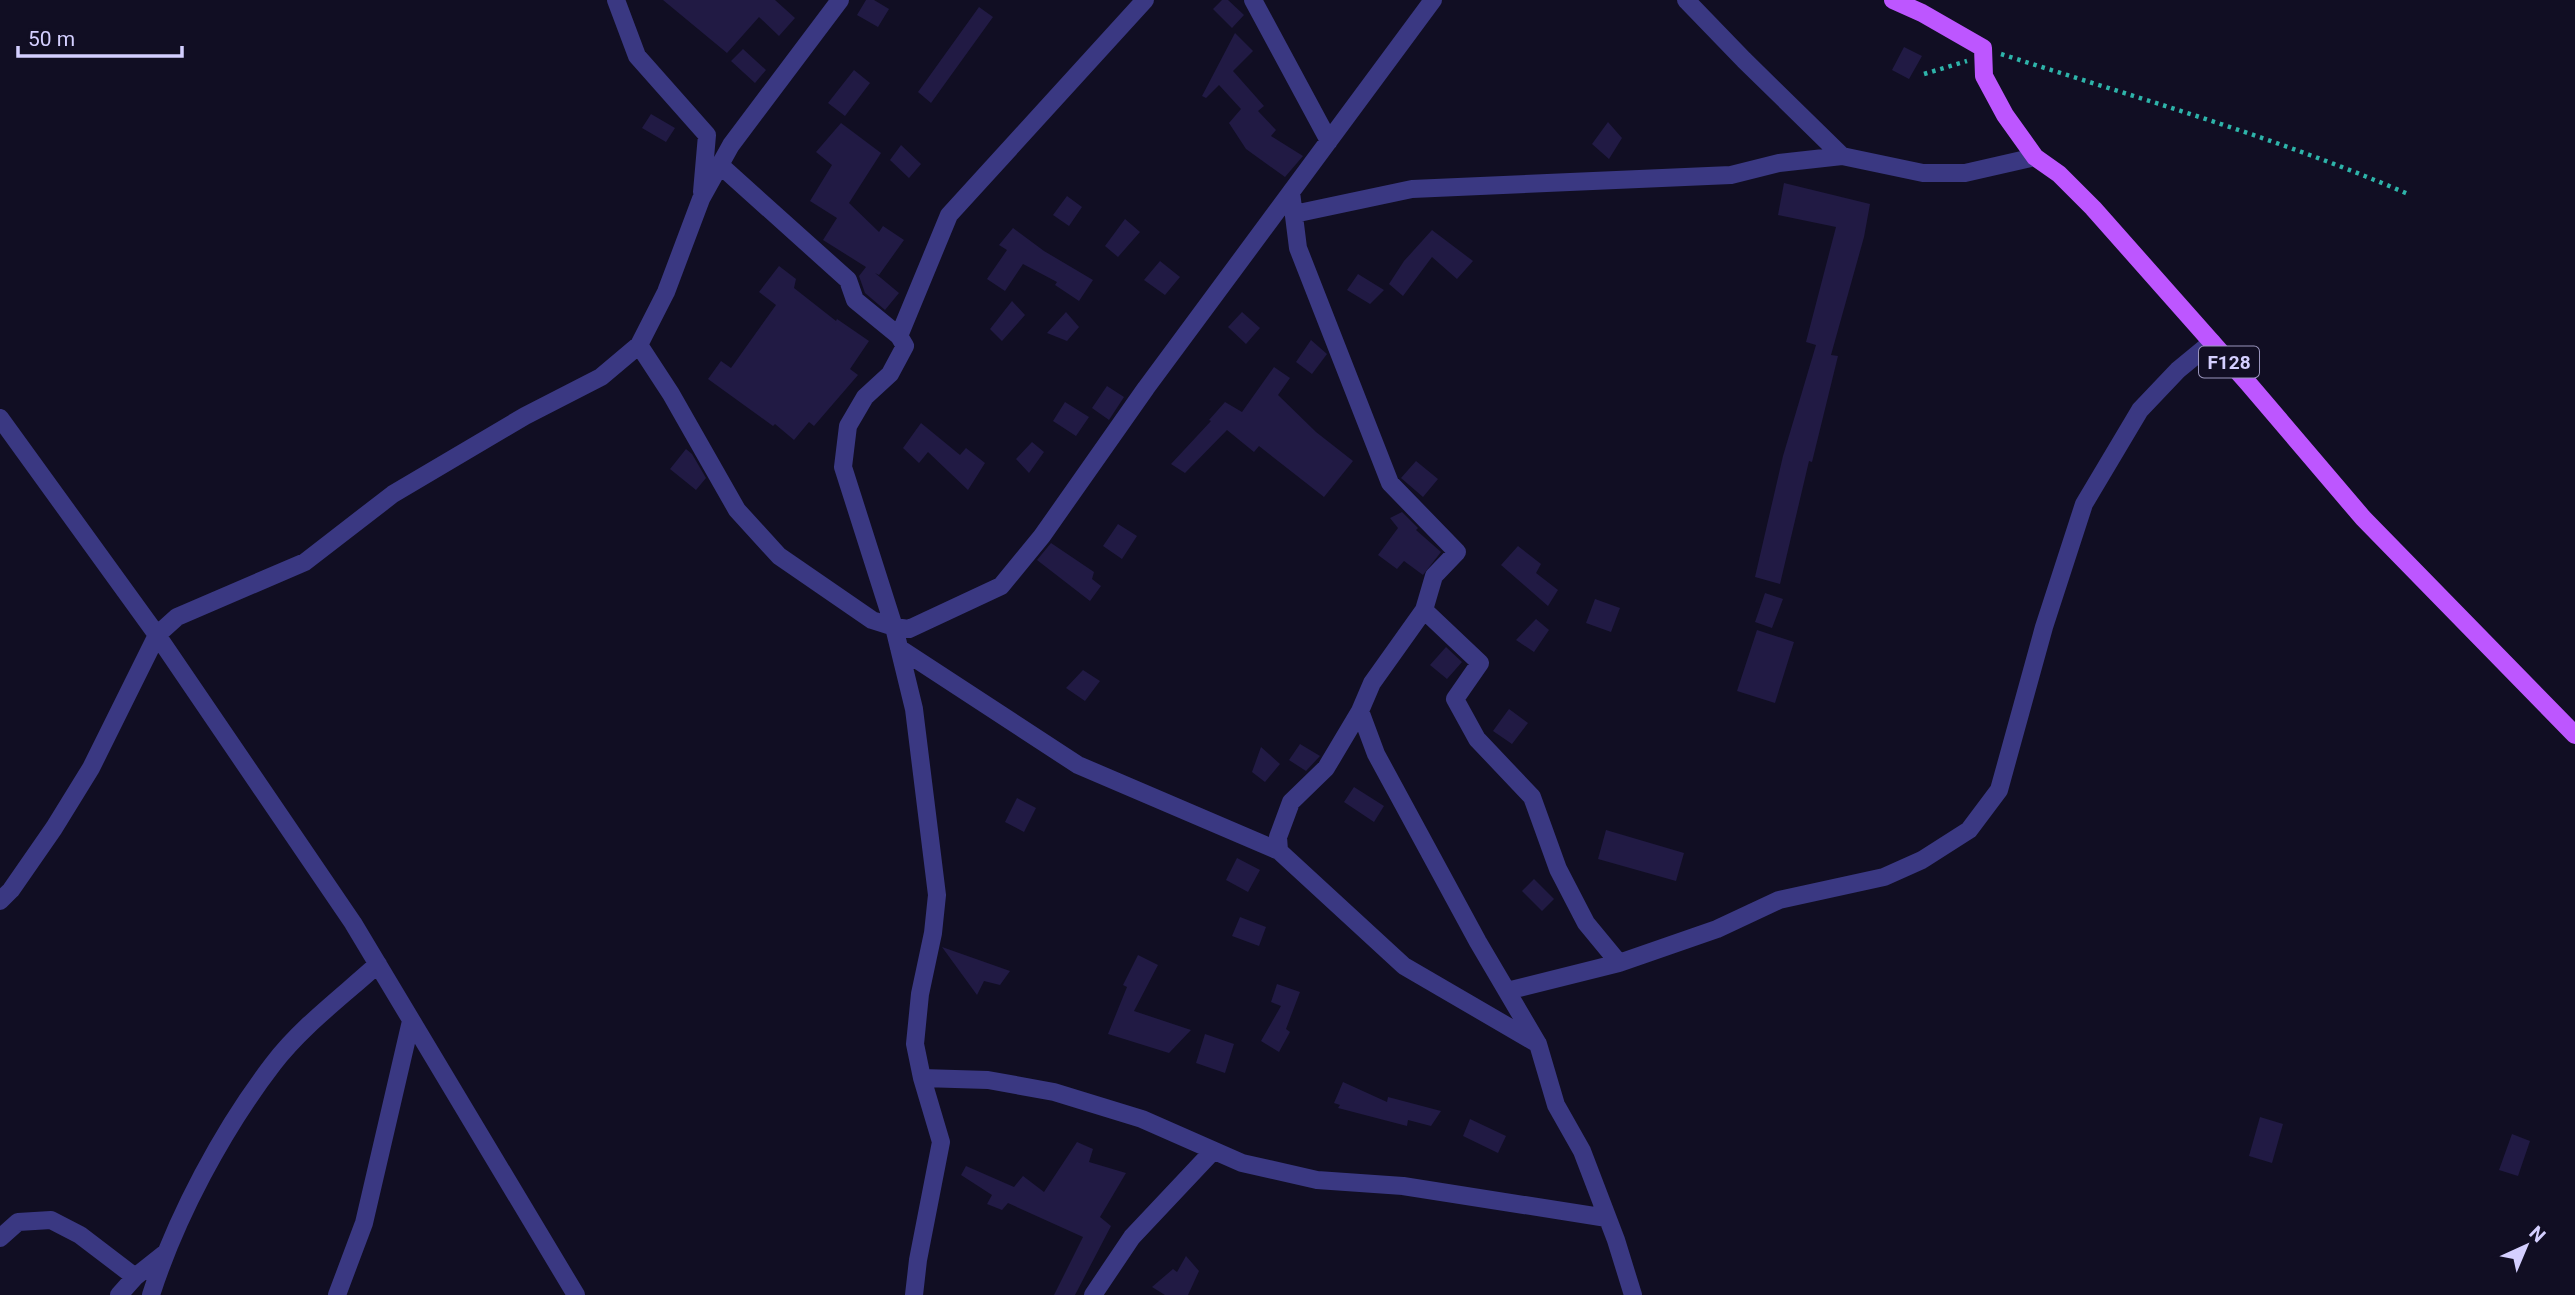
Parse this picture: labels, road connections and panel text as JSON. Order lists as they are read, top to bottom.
{
  "streets": {
    "main road": ["F128"]
  },
  "scale_bar": "50 m",
  "north": "top right"
}
